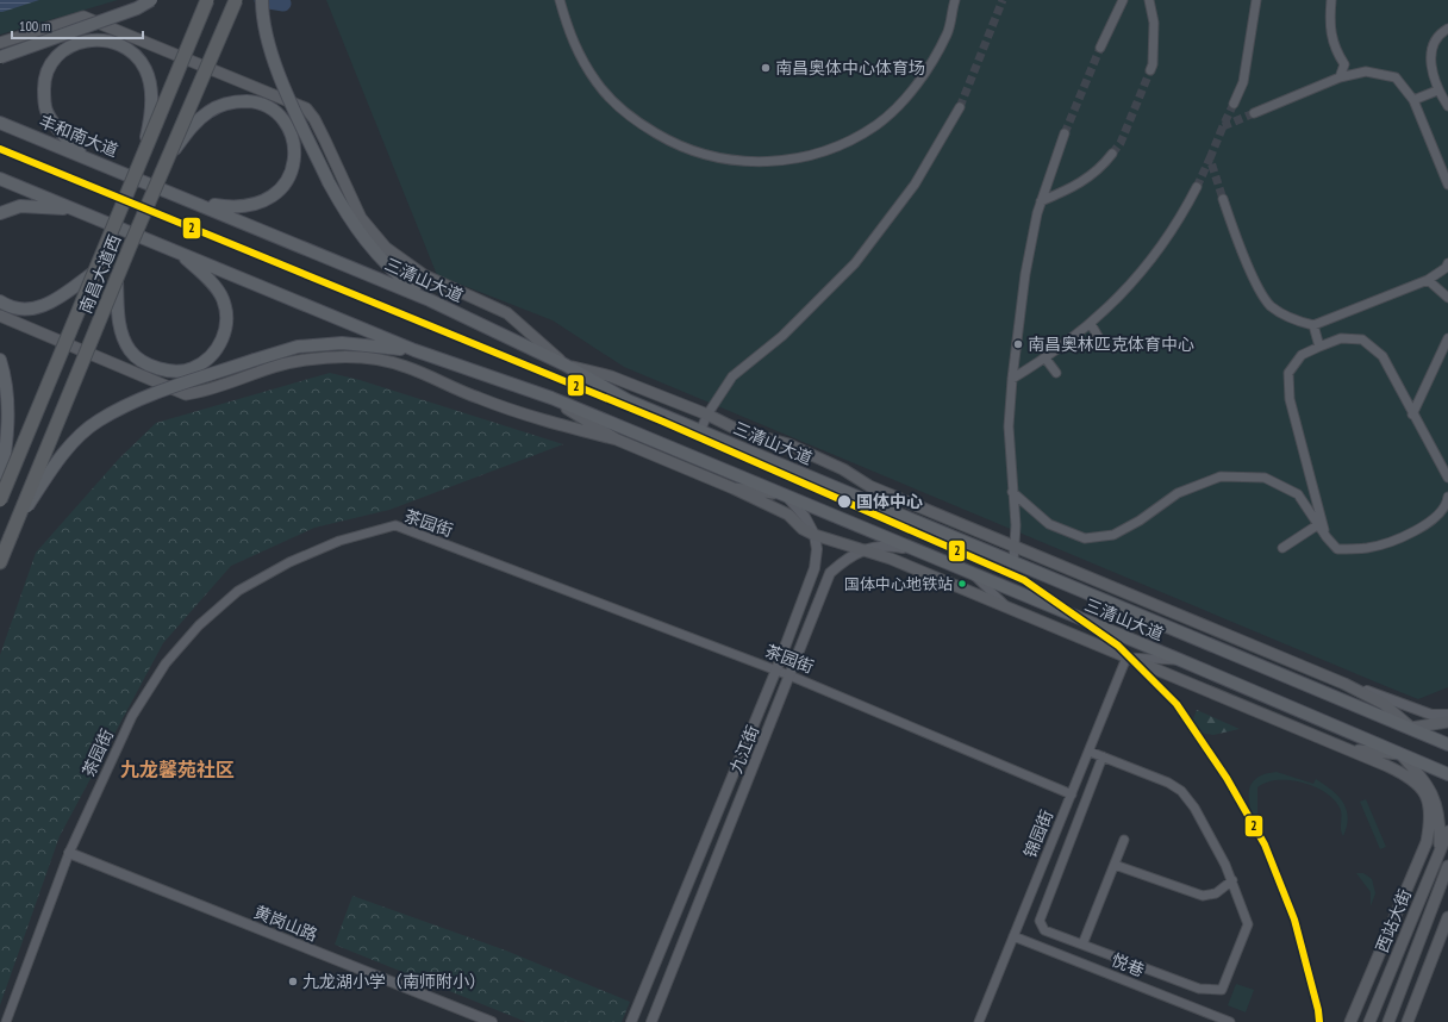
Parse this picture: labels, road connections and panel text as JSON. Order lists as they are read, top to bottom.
{
  "streets": {
    "highway": ["南昌大道西"],
    "main road": ["丰和南大道", "三清山大道", "西站大街"],
    "street": [
      "茶园街",
      "九江街",
      "锦园街",
      "黄岗山路",
      "悦巷"
    ]
  },
  "crossings": [
    ["丰和南大道", "三清山大道"],
    ["三清山大道", "九江街"],
    ["茶园街", "九江街"],
    ["茶园街", "锦园街"],
    ["茶园街", "黄岗山路"],
    ["锦园街", "悦巷"]
  ],
  "districts": ["九龙馨苑社区"],
  "places": [
    "南昌奥体中心体育场",
    "南昌奥林匹克体育中心",
    "国体中心",
    "国体中心地铁站",
    "九龙湖小学（南师附小）"
  ],
  "lines": ["transit line 2"],
  "scale_bar": "100 m"
}
